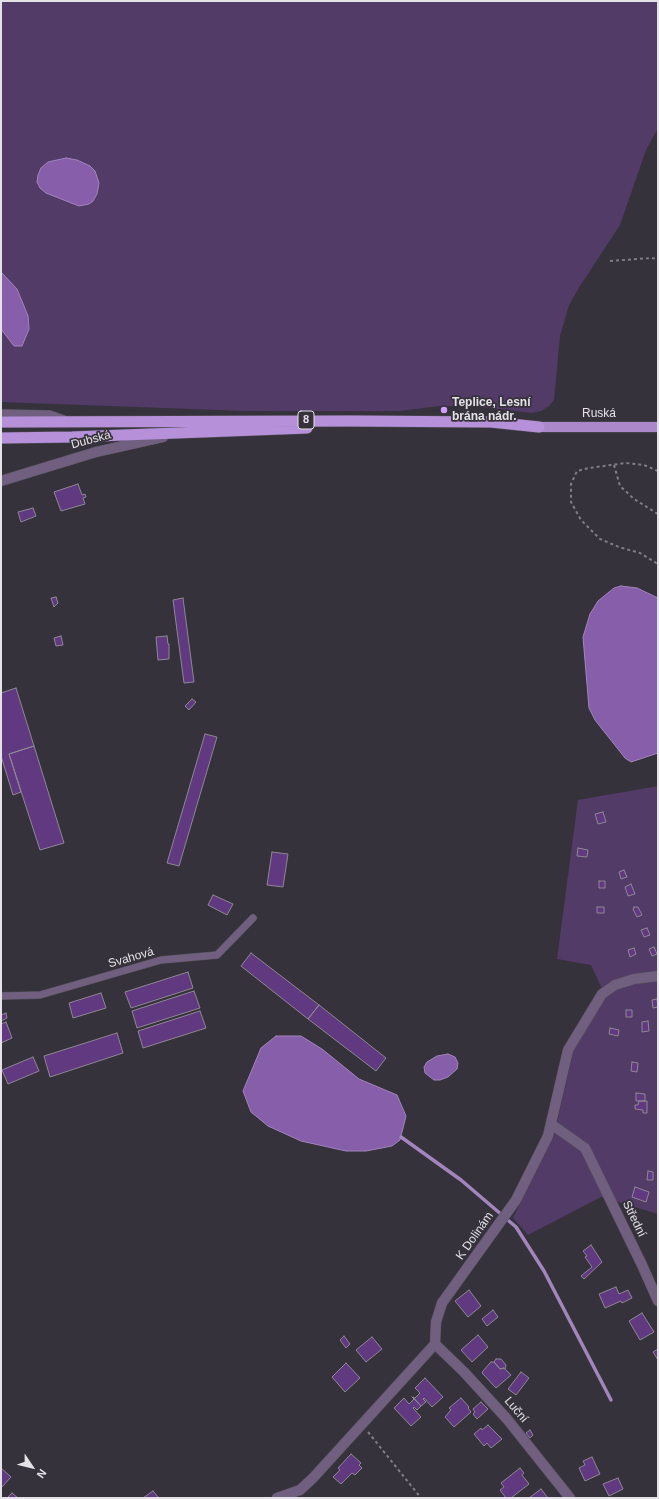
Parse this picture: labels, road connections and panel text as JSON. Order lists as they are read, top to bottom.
{
  "streets": {
    "highway": ["8"],
    "main road": ["Ruská"],
    "street": [
      "Dubská",
      "Střední",
      "K Dolinám",
      "Luční"
    ],
    "lane": ["Svahová"]
  },
  "crossings": [
    ["Ruská", "8"],
    ["8", "Dubská"],
    ["Střední", "K Dolinám"],
    ["K Dolinám", "Luční"]
  ],
  "places": ["Teplice, Lesní brána nádr."],
  "north": "bottom right"
}
